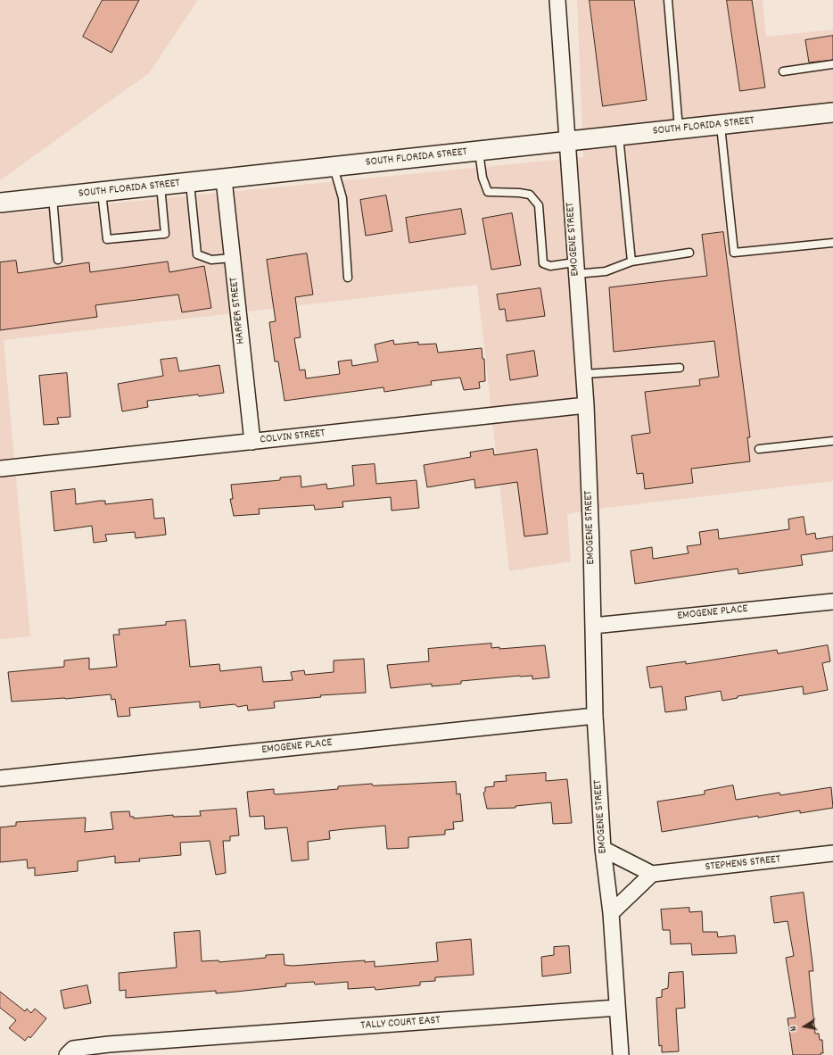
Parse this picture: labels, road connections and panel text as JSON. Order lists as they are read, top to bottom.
{
  "streets": {
    "street": [
      "SOUTH FLORIDA STREET",
      "EMOGENE STREET",
      "HARPER STREET",
      "COLVIN STREET",
      "EMOGENE PLACE",
      "STEPHENS STREET",
      "TALLY COURT EAST"
    ]
  },
  "crossings": [
    ["SOUTH FLORIDA STREET", "EMOGENE STREET"],
    ["SOUTH FLORIDA STREET", "HARPER STREET"],
    ["EMOGENE STREET", "COLVIN STREET"],
    ["EMOGENE STREET", "EMOGENE PLACE"],
    ["EMOGENE STREET", "TALLY COURT EAST"],
    ["HARPER STREET", "COLVIN STREET"]
  ],
  "north": "left"
}
